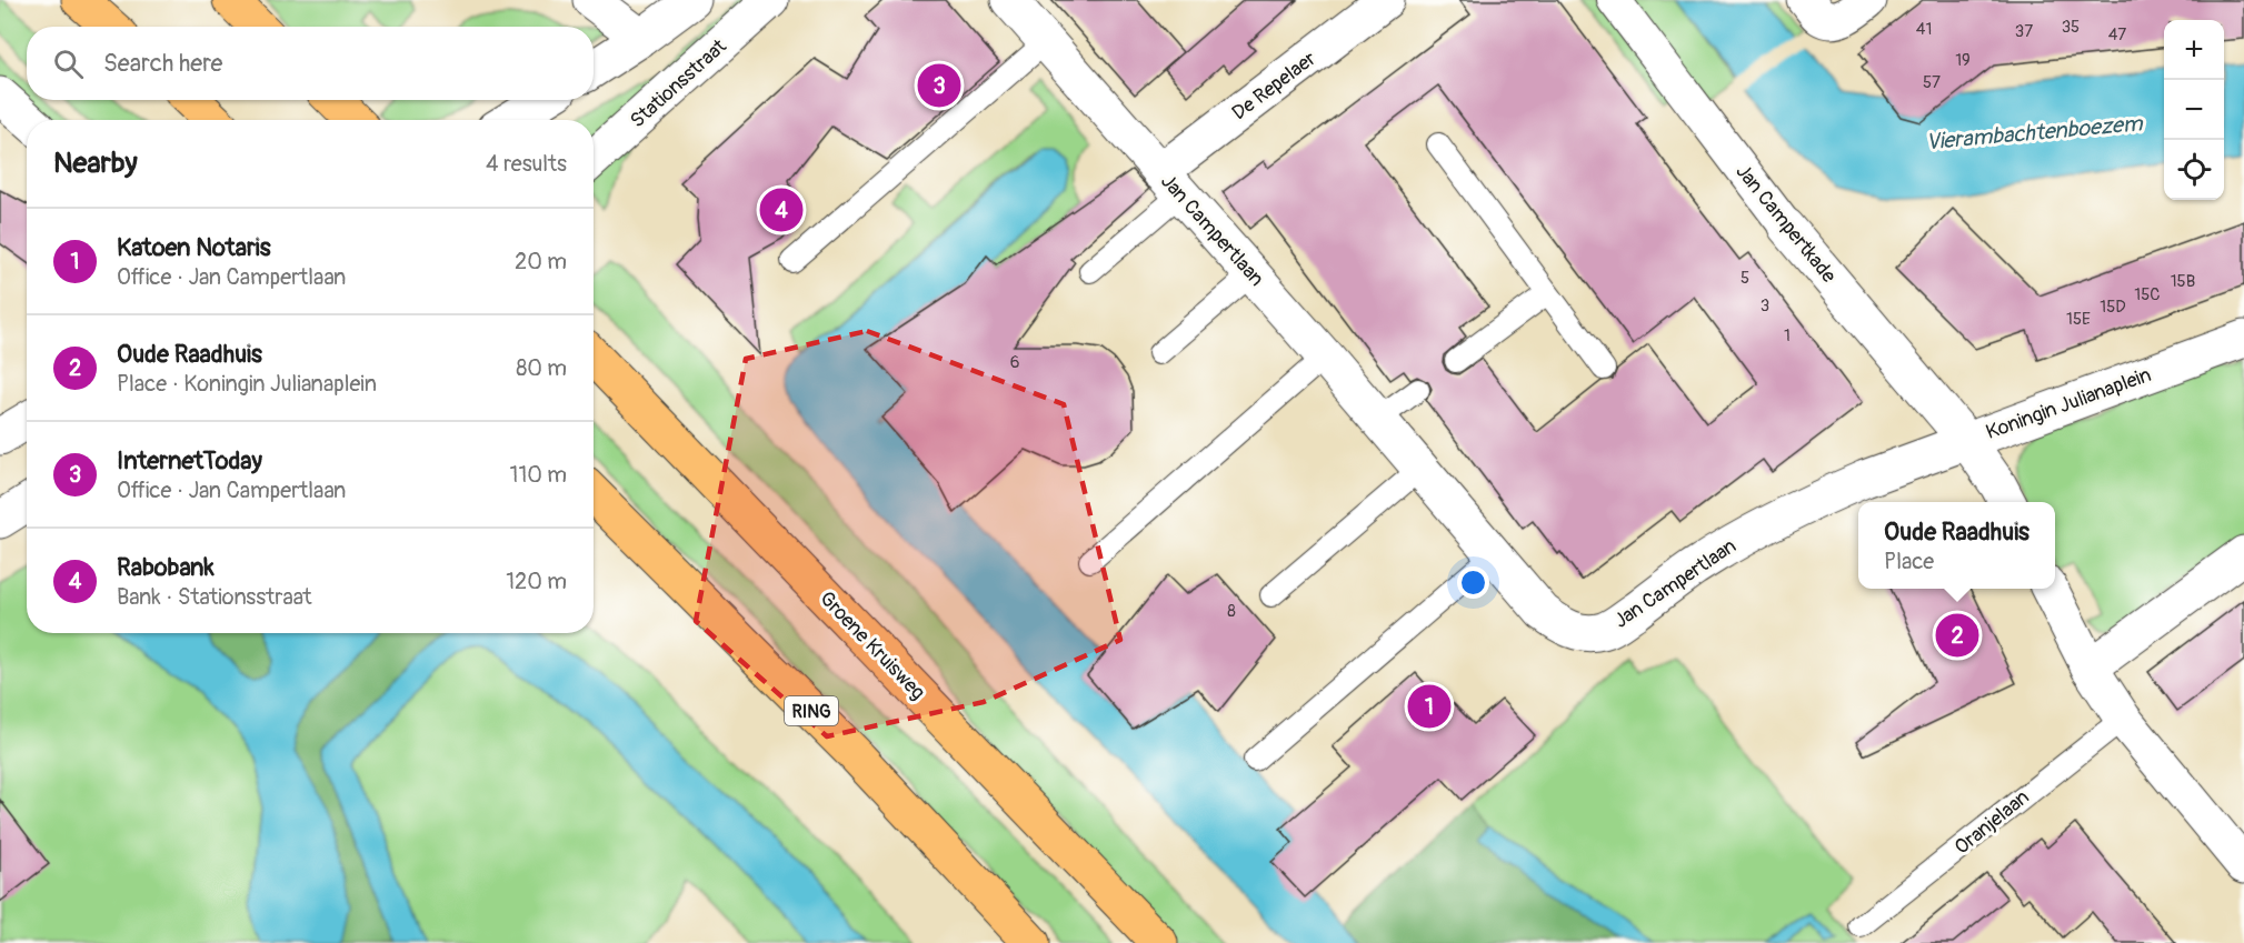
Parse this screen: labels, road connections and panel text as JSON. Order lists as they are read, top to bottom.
{
  "streets": {
    "main road": ["Groene Kruisweg", "RING"],
    "street": [
      "Stationsstraat",
      "De Repelaer",
      "Jan Campertkade",
      "Jan Campertlaan",
      "Koningin Julianaplein"
    ],
    "lane": ["Oranjelaan"]
  },
  "crossings": [
    ["De Repelaer", "Jan Campertlaan"],
    ["Jan Campertkade", "Jan Campertlaan"],
    ["Jan Campertkade", "Koningin Julianaplein"],
    ["Jan Campertlaan", "Koningin Julianaplein"]
  ],
  "water": ["Vierambachtenboezem"],
  "house_numbers": [
    "35",
    "41",
    "37",
    "47",
    "19",
    "57",
    "5",
    "15B",
    "15C",
    "3",
    "15D",
    "15E",
    "1",
    "6",
    "8"
  ],
  "page": {
    "map_buttons": ["+", "−"],
    "search": "Search here",
    "pins": [
      "3",
      "4",
      "2",
      "1"
    ],
    "heading": ["Nearby", "4 results"],
    "list": [
      {
        "mark": "1",
        "name": "Katoen Notaris",
        "note": "Office · Jan Campertlaan",
        "value": "20 m"
      },
      {
        "mark": "2",
        "name": "Oude Raadhuis",
        "note": "Place · Koningin Julianaplein",
        "value": "80 m"
      },
      {
        "mark": "3",
        "name": "InternetToday",
        "note": "Office · Jan Campertlaan",
        "value": "110 m"
      },
      {
        "mark": "4",
        "name": "Rabobank",
        "note": "Bank · Stationsstraat",
        "value": "120 m"
      }
    ],
    "popup": ["Oude Raadhuis", "Place"]
  }
}
